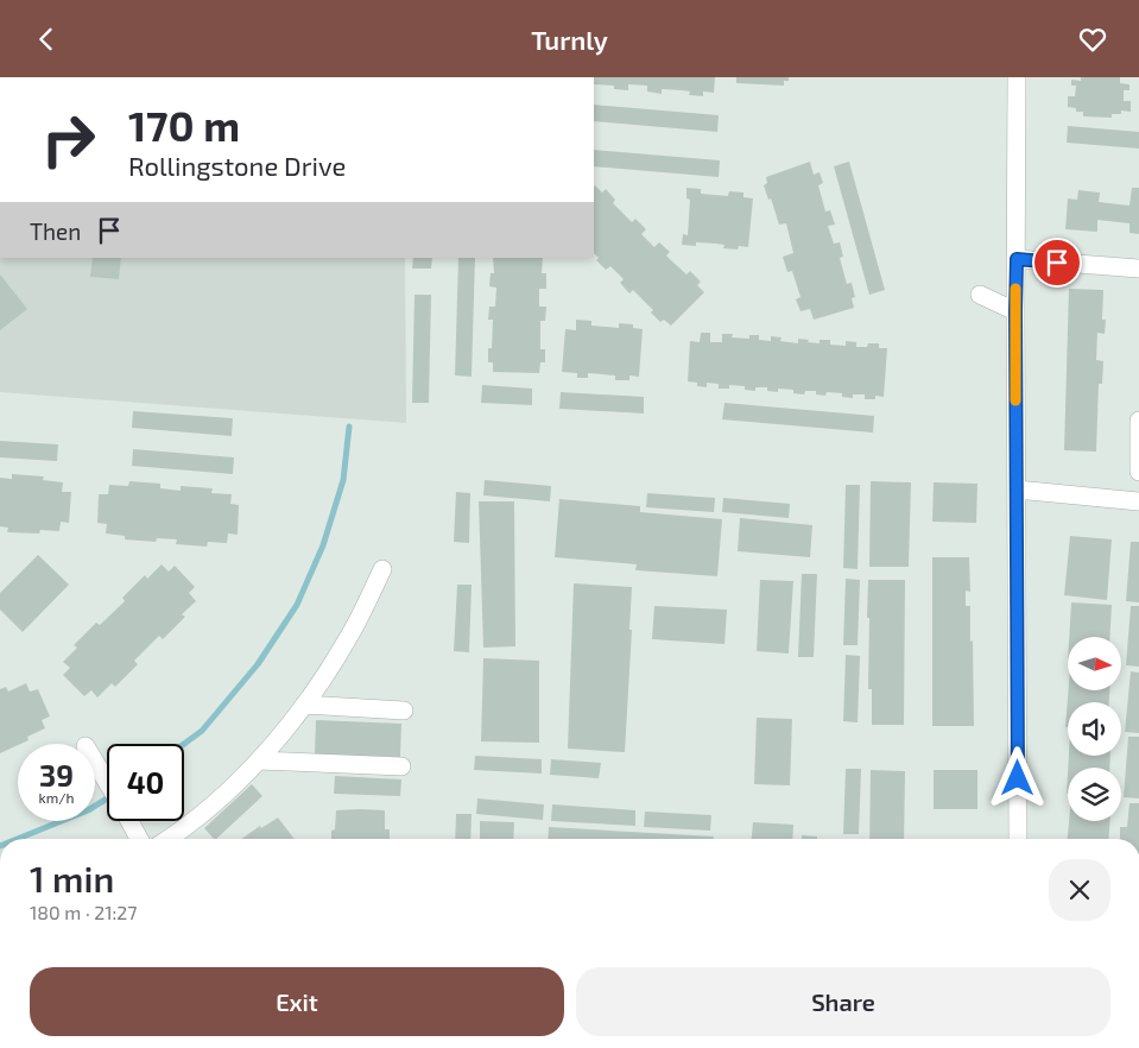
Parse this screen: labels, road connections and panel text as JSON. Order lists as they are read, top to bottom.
{
  "north": "right",
  "page": {
    "header": "Turnly",
    "turn": ["170 m", "Rollingstone Drive"],
    "then": "Then",
    "speed": "39 km/h",
    "limit": "40",
    "heading": ["1 min", "180 m · 21:27"],
    "buttons": ["Exit", "Share"]
  }
}
